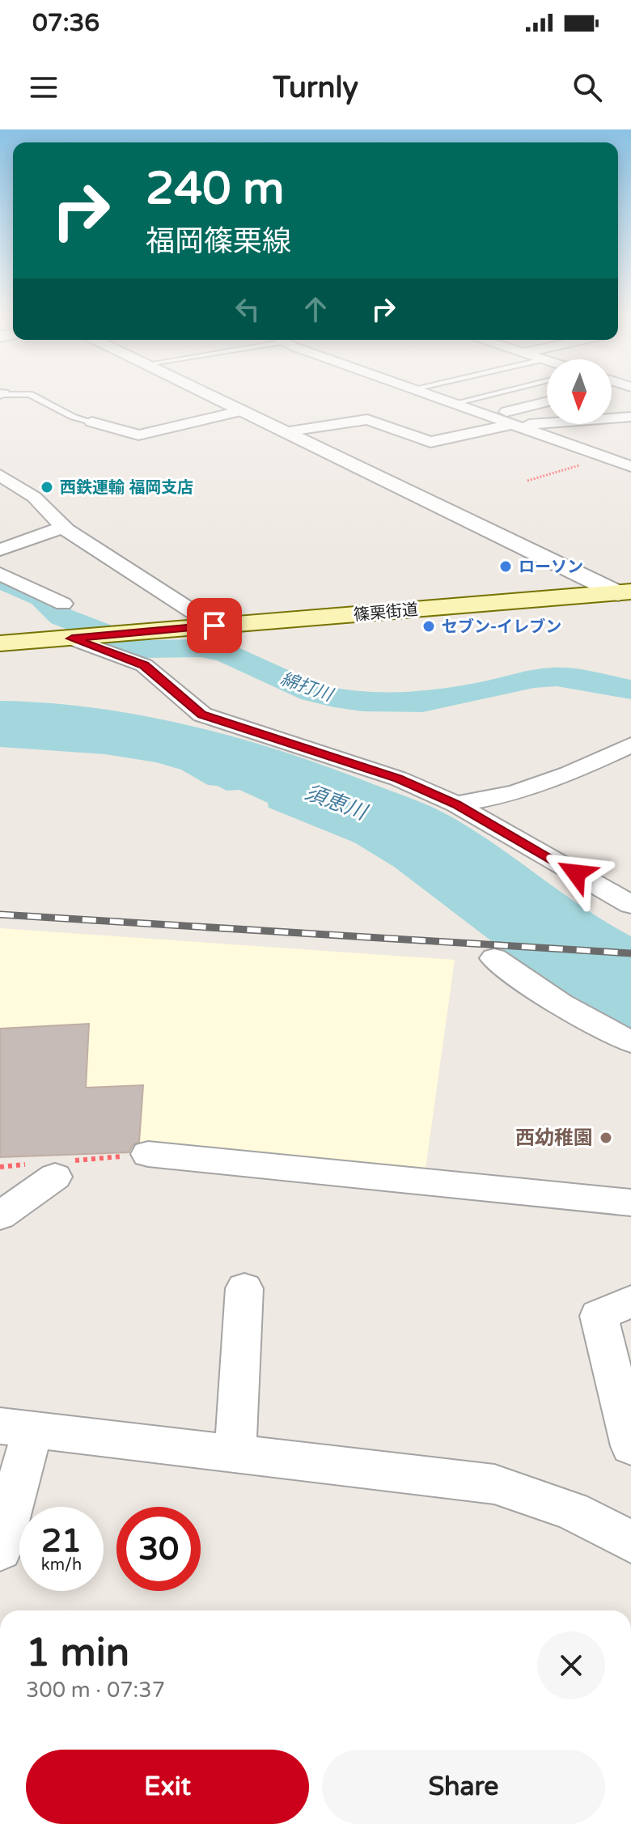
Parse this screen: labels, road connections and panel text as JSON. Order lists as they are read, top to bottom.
{
  "streets": {
    "main road": ["篠栗街道"]
  },
  "water": ["綿打川", "須恵川"],
  "places": [
    "西鉄運輸 福岡支店",
    "ローソン",
    "セブン-イレブン",
    "西幼稚園"
  ],
  "north": "bottom",
  "page": {
    "status": "07:36",
    "header": "Turnly",
    "turn": ["240 m", "福岡篠栗線"],
    "speed": "21 km/h",
    "limit": "30",
    "heading": ["1 min", "300 m · 07:37"],
    "buttons": ["Exit", "Share"]
  }
}
